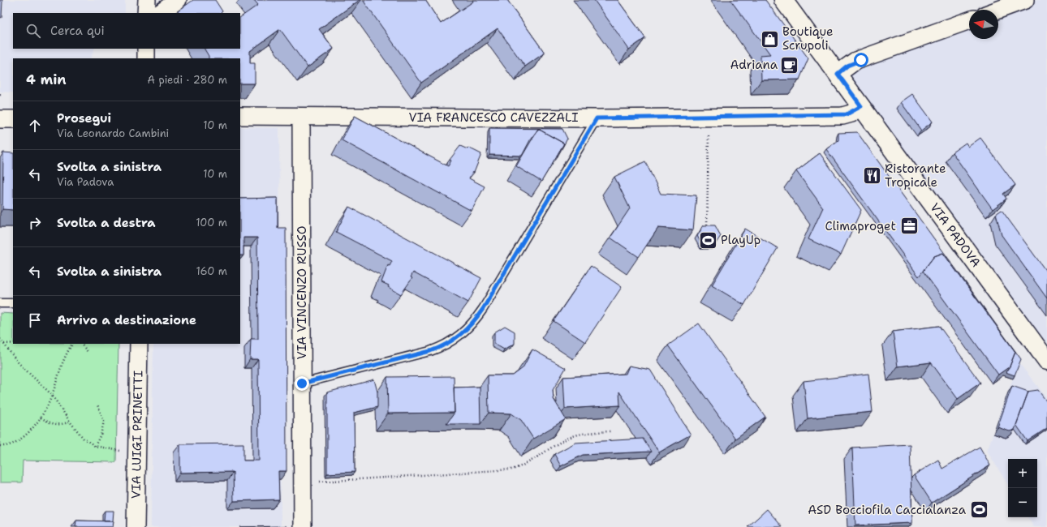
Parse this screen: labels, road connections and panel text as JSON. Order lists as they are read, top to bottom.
{
  "streets": {
    "street": [
      "VIA FRANCESCO CAVEZZALI",
      "VIA PADOVA",
      "VIA VINCENZO RUSSO",
      "VIA LUIGI PRINETTI"
    ]
  },
  "crossings": [
    ["VIA FRANCESCO CAVEZZALI", "VIA PADOVA"],
    ["VIA FRANCESCO CAVEZZALI", "VIA VINCENZO RUSSO"]
  ],
  "places": {
    "shop": ["Boutique Scrupoli"],
    "cafe": ["Adriana"],
    "restaurant": ["Ristorante Tropicale"],
    "office": ["Climaproget"],
    "sports": ["PlayUp", "ASD Bocciofila Caccialanza"]
  },
  "north": "left",
  "page": {
    "search": "Cerca qui",
    "heading": ["4 min", "A piedi · 280 m"],
    "list": [
      ["Prosegui", "Via Leonardo Cambini", "10 m"],
      ["Svolta a sinistra", "Via Padova", "10 m"],
      ["Svolta a destra", "100 m"],
      ["Svolta a sinistra", "160 m"],
      "Arrivo a destinazione"
    ],
    "map_buttons": ["+", "−"]
  }
}
